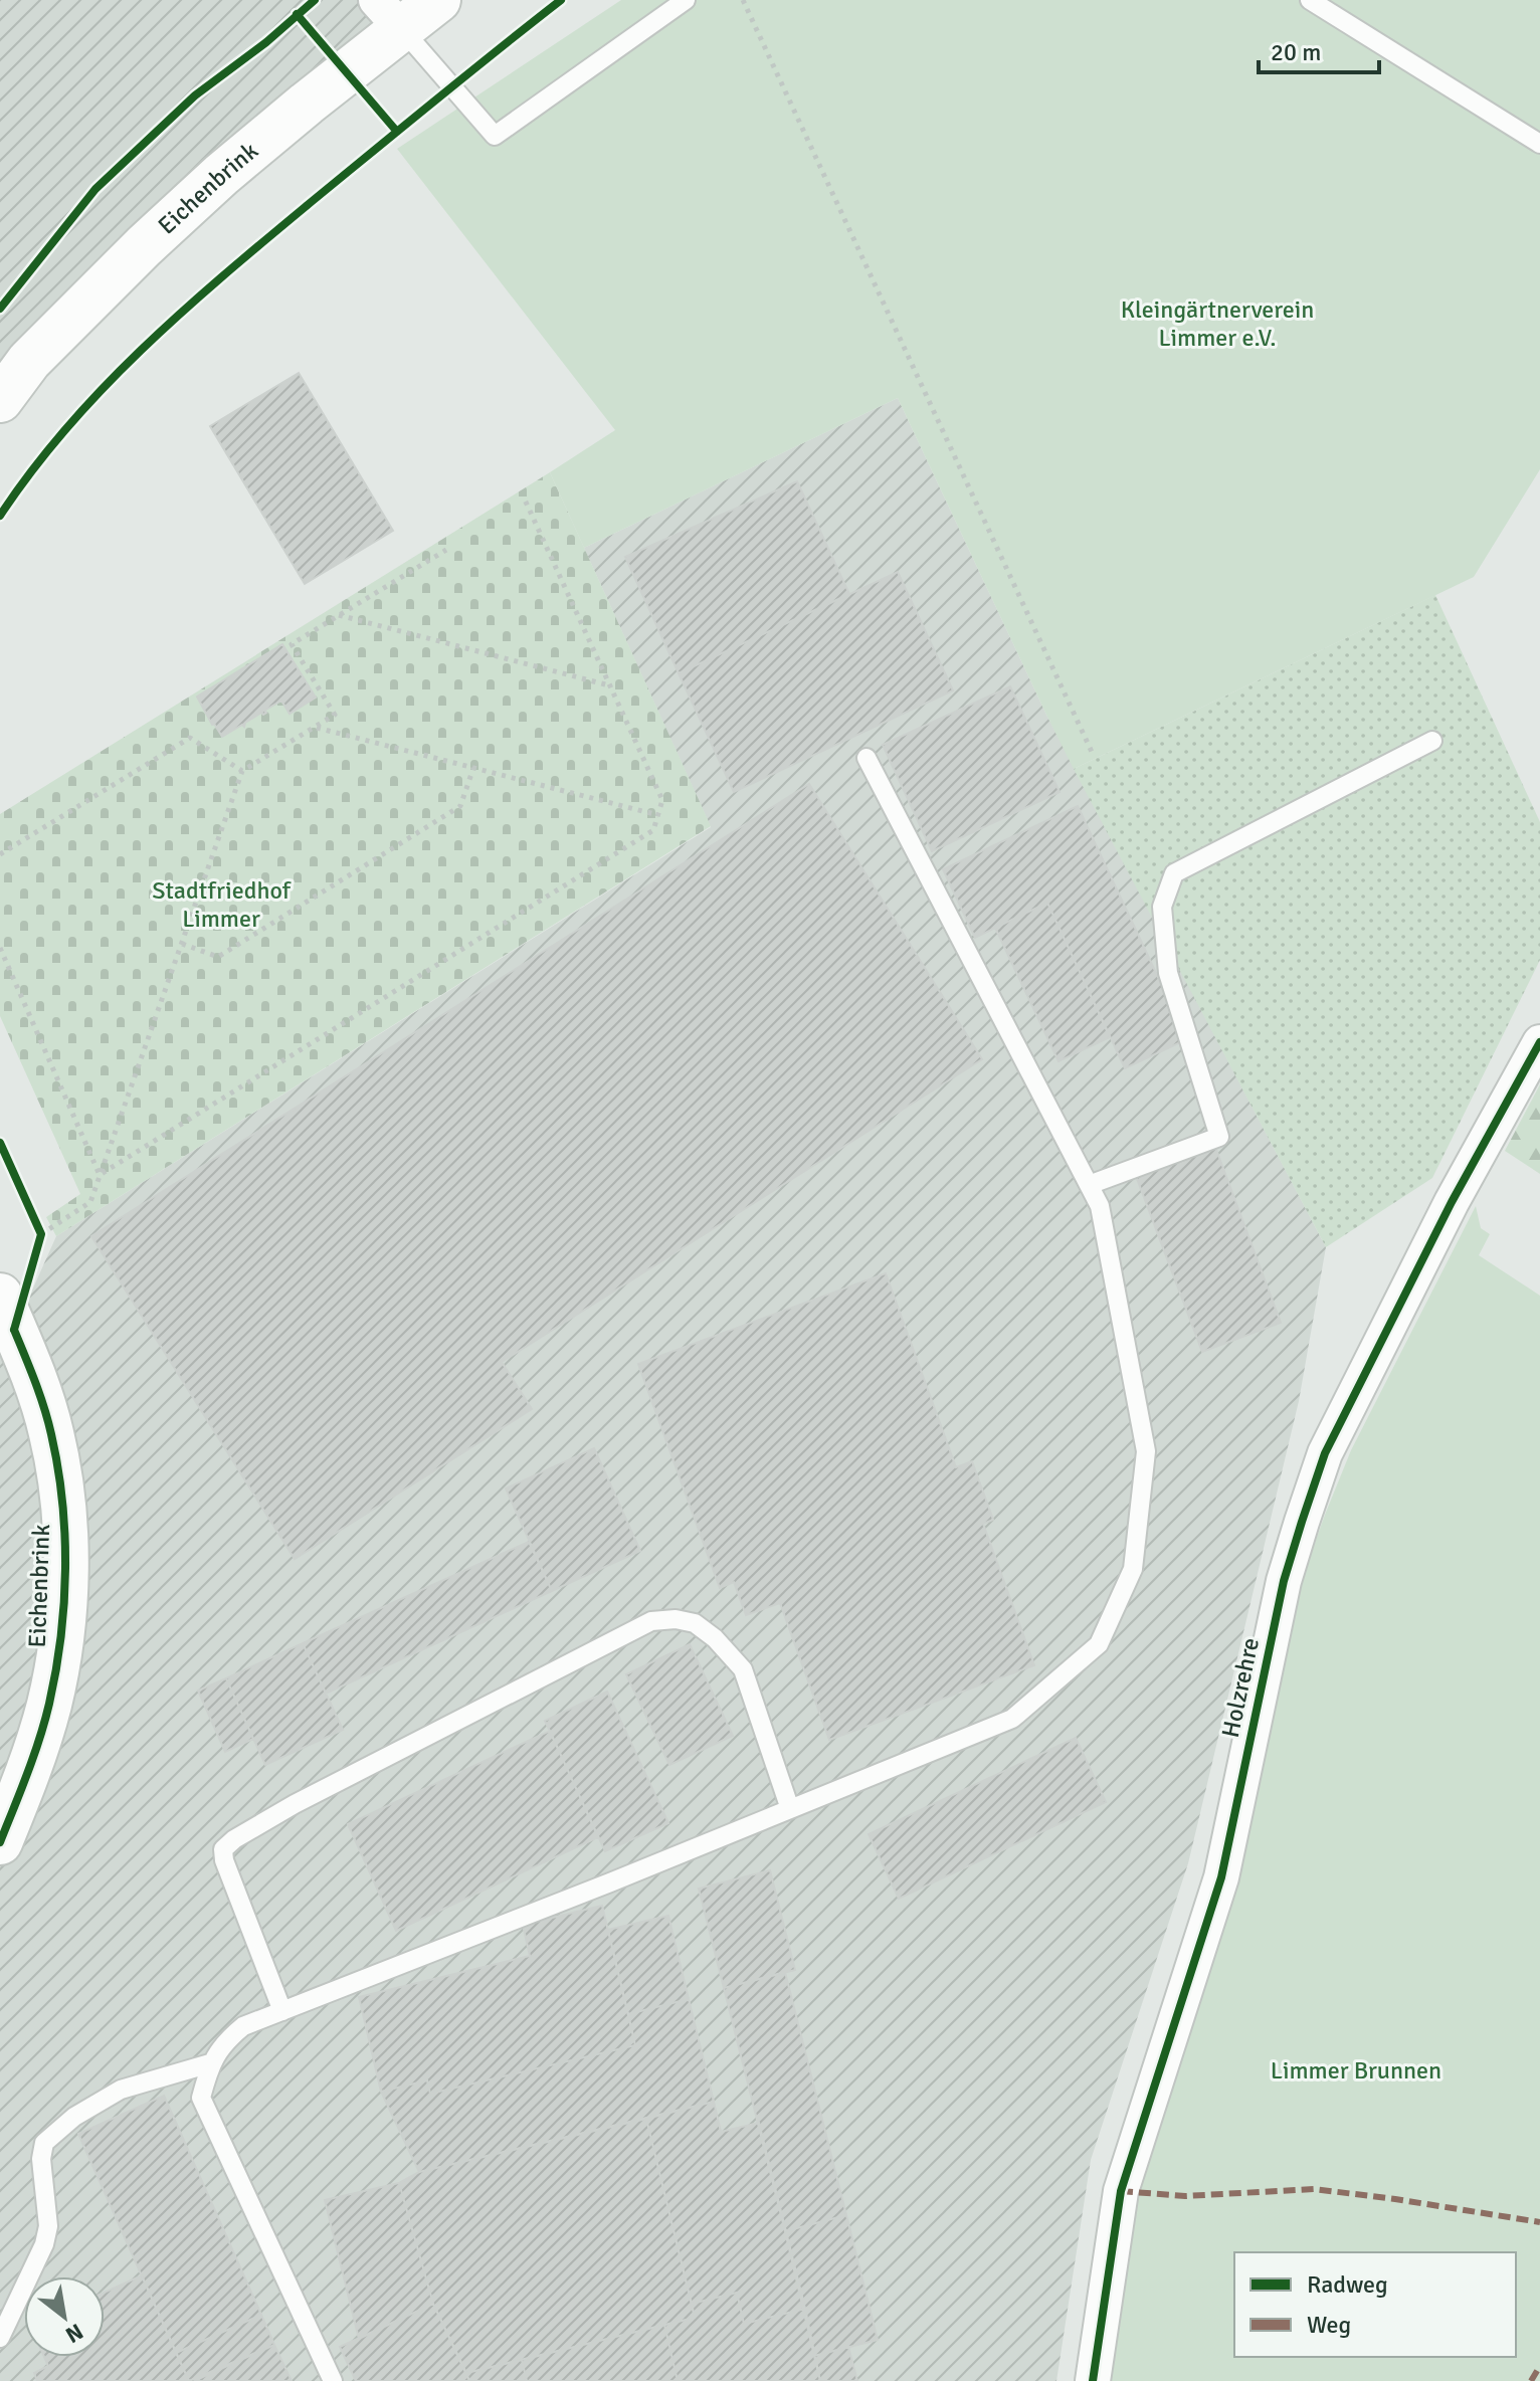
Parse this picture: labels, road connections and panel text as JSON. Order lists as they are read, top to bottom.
{
  "streets": {
    "main road": ["Eichenbrink"],
    "street": ["Holzrehre"]
  },
  "parks": ["Kleingärtnerverein Limmer e.V.", "Stadtfriedhof Limmer", "Limmer Brunnen"],
  "legend": ["Radweg", "Weg"],
  "scale_bar": "20 m",
  "north": "bottom right"
}
